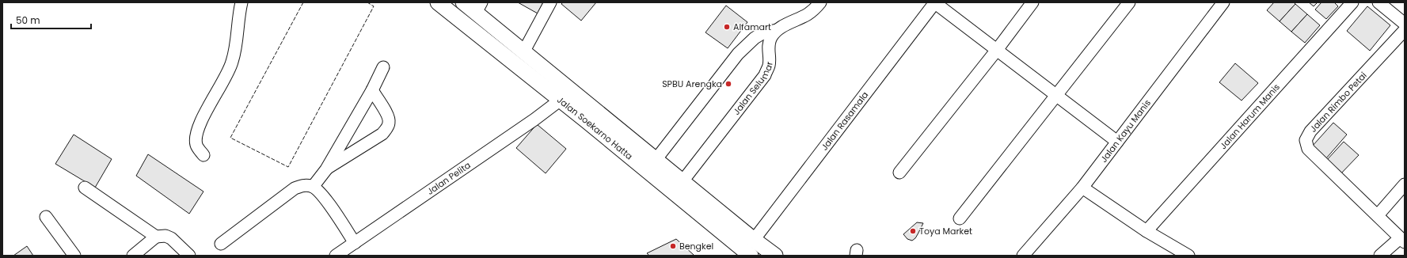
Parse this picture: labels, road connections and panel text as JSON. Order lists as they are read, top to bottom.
{
  "streets": {
    "main road": ["Jalan Soekarno Hatta"],
    "street": [
      "Jalan Selumar",
      "Jalan Rimbo Petai",
      "Jalan Harum Manis",
      "Jalan Rasamala",
      "Jalan Kayu Manis",
      "Jalan Pelita"
    ]
  },
  "crossings": [
    ["Jalan Selumar", "Jalan Soekarno Hatta"],
    ["Jalan Rasamala", "Jalan Soekarno Hatta"],
    ["Jalan Soekarno Hatta", "Jalan Pelita"]
  ],
  "places": [
    "Alfamart",
    "SPBU Arengka",
    "Toya Market",
    "Bengkel"
  ],
  "scale_bar": "50 m"
}
